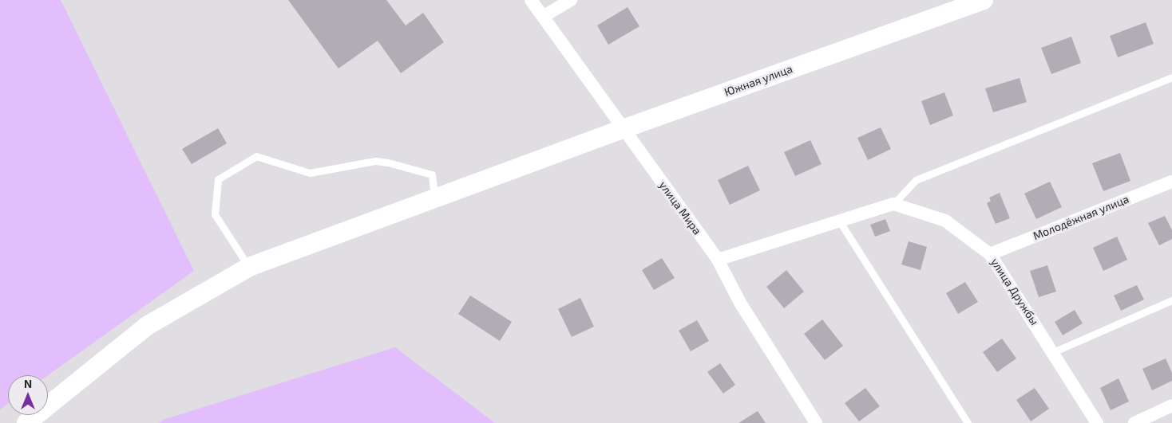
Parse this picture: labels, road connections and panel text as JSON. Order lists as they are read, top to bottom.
{
  "streets": {
    "main road": ["Южная улица"],
    "street": ["улица Мира", "Молодёжная улица", "улица Дружбы"]
  },
  "crossings": [
    ["Южная улица", "улица Мира"],
    ["Молодёжная улица", "улица Дружбы"]
  ],
  "north": "top"
}
